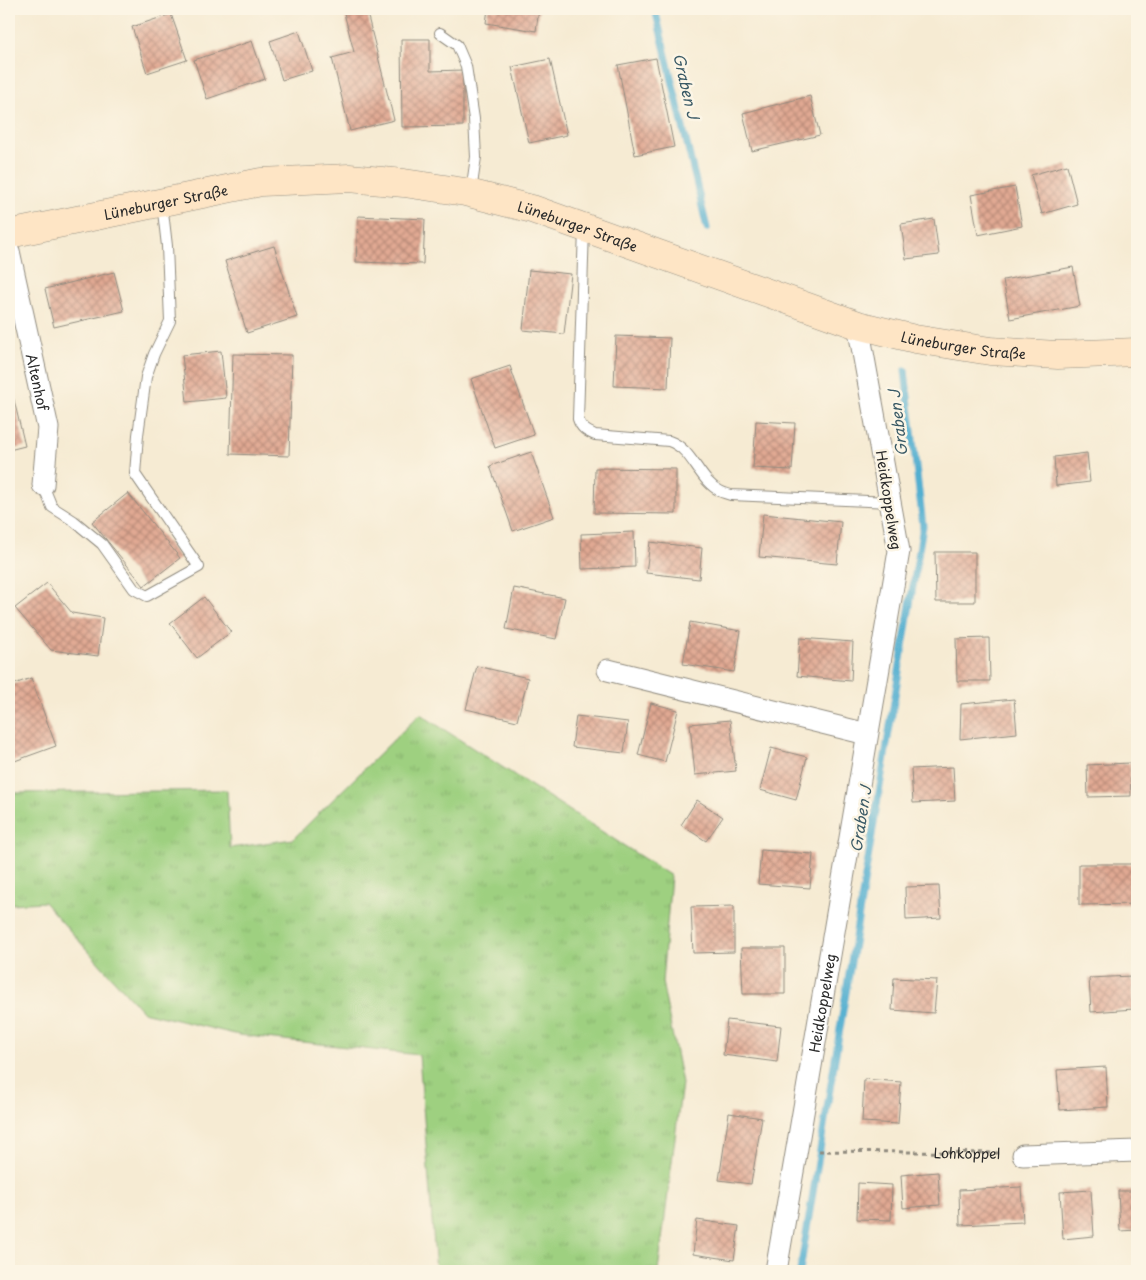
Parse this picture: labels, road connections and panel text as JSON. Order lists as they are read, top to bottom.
{
  "streets": {
    "main road": ["Lüneburger Straße"],
    "street": ["Altenhof", "Heidkoppelweg"],
    "path": ["Lohkoppel"]
  },
  "crossings": [
    ["Lüneburger Straße", "Heidkoppelweg"],
    ["Heidkoppelweg", "Lohkoppel"]
  ],
  "water": ["Graben J"]
}
